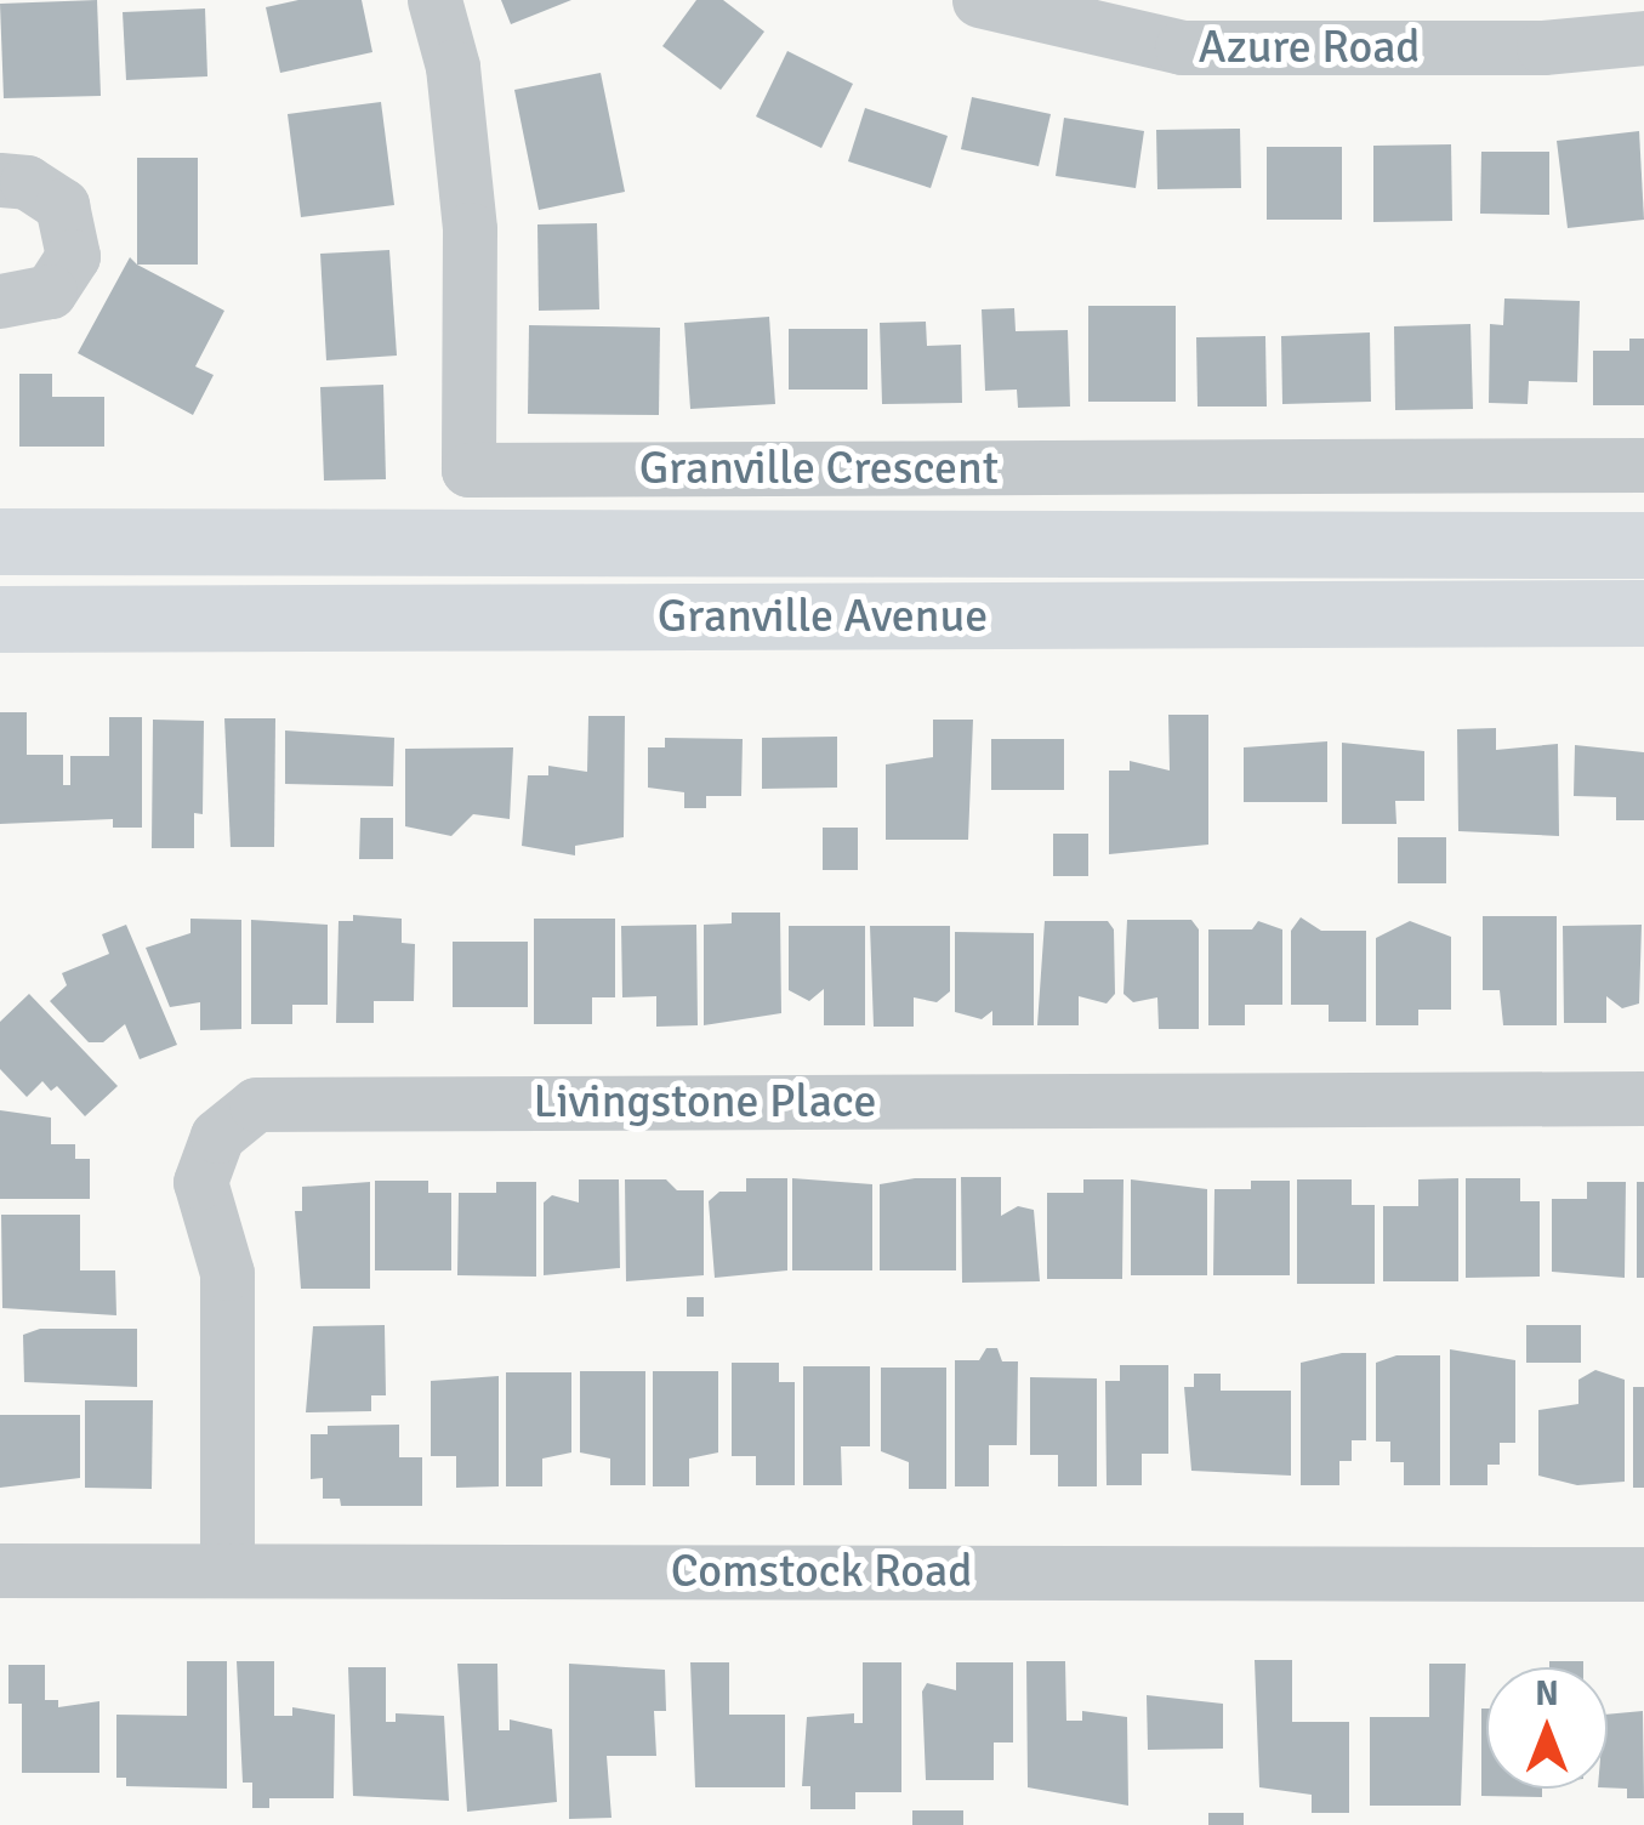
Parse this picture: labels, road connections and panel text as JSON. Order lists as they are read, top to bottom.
{
  "streets": {
    "main road": ["Granville Avenue"],
    "street": [
      "Azure Road",
      "Granville Crescent",
      "Livingstone Place",
      "Comstock Road"
    ]
  },
  "crossings": [
    ["Livingstone Place", "Comstock Road"]
  ],
  "north": "top"
}
